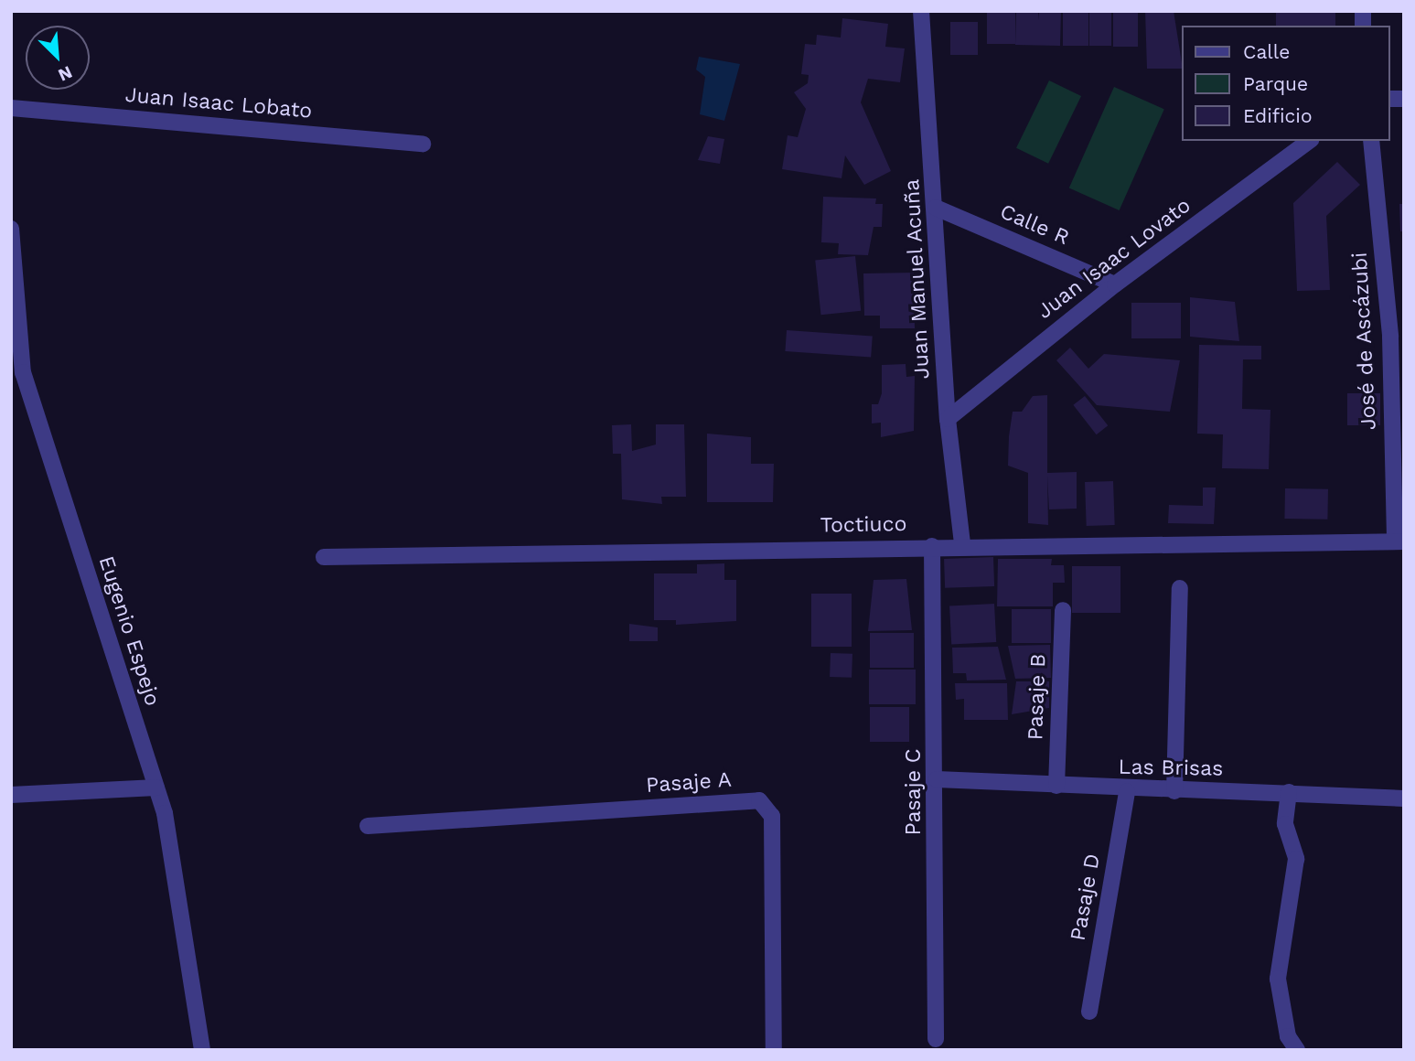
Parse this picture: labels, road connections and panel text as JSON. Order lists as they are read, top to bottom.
{
  "streets": {
    "street": [
      "Juan Isaac Lobato",
      "Calle R",
      "Juan Isaac Lovato",
      "Juan Manuel Acuña",
      "José de Ascázubi",
      "Toctiuco",
      "Eugenio Espejo",
      "Pasaje B",
      "Las Brisas",
      "Pasaje A",
      "Pasaje C",
      "Pasaje D"
    ]
  },
  "crossings": [
    ["Calle R", "Juan Isaac Lovato"],
    ["Calle R", "Juan Manuel Acuña"],
    ["Juan Isaac Lovato", "Juan Manuel Acuña"],
    ["Juan Manuel Acuña", "Toctiuco"],
    ["José de Ascázubi", "Toctiuco"],
    ["Toctiuco", "Pasaje C"],
    ["Pasaje B", "Las Brisas"],
    ["Las Brisas", "Pasaje C"],
    ["Las Brisas", "Pasaje D"]
  ],
  "legend": ["Calle", "Parque", "Edificio"],
  "north": "bottom right"
}
